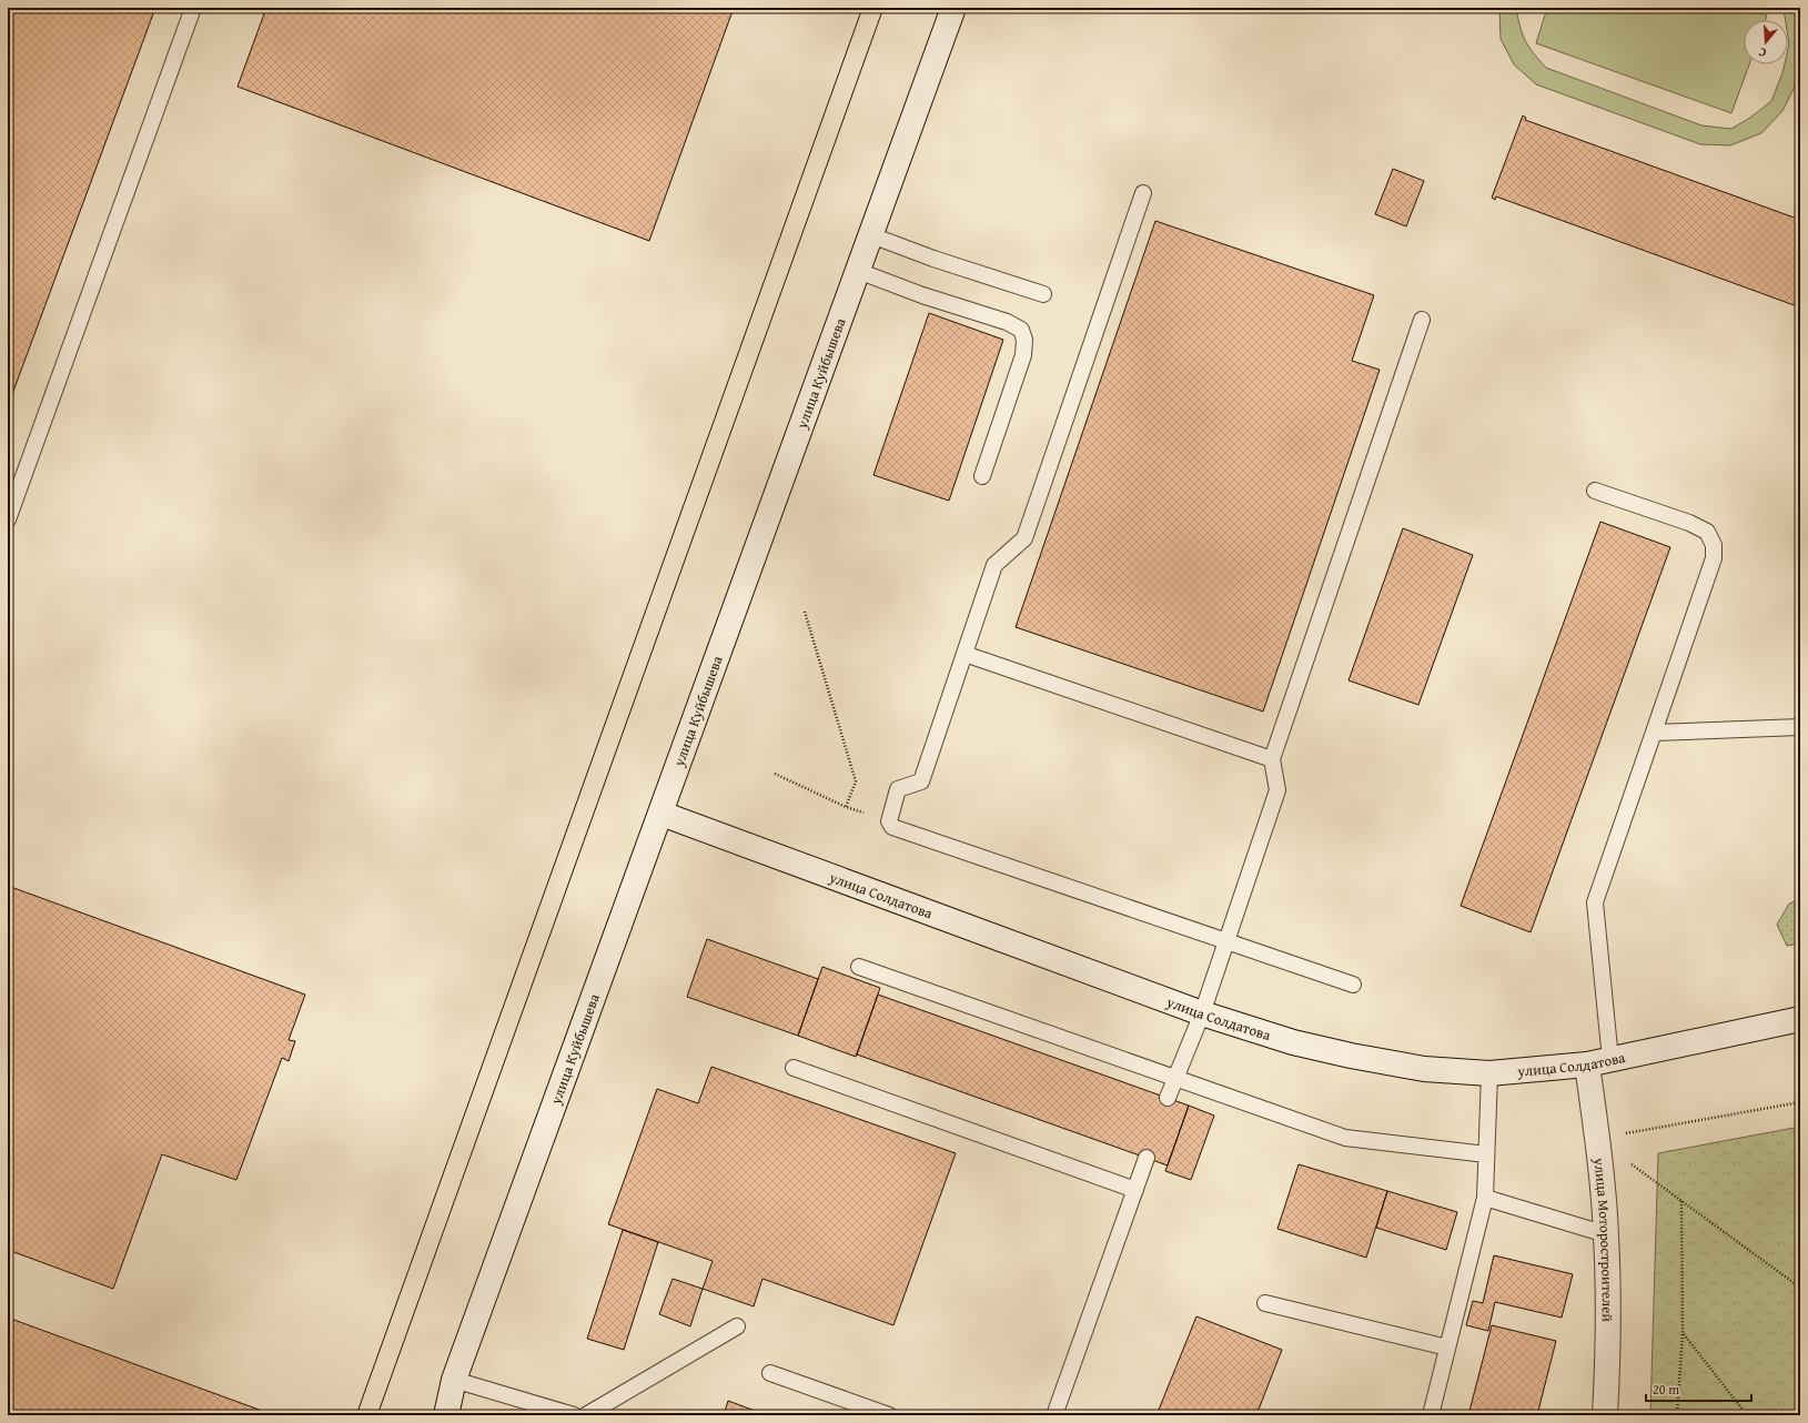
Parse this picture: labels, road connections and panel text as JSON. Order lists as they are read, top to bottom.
{
  "streets": {
    "main road": ["улица Куйбышева", "улица Солдатова", "улица Моторостроителей"]
  },
  "crossings": [
    ["улица Куйбышева", "улица Солдатова"],
    ["улица Солдатова", "улица Моторостроителей"]
  ],
  "scale_bar": "20 m",
  "north": "bottom"
}
